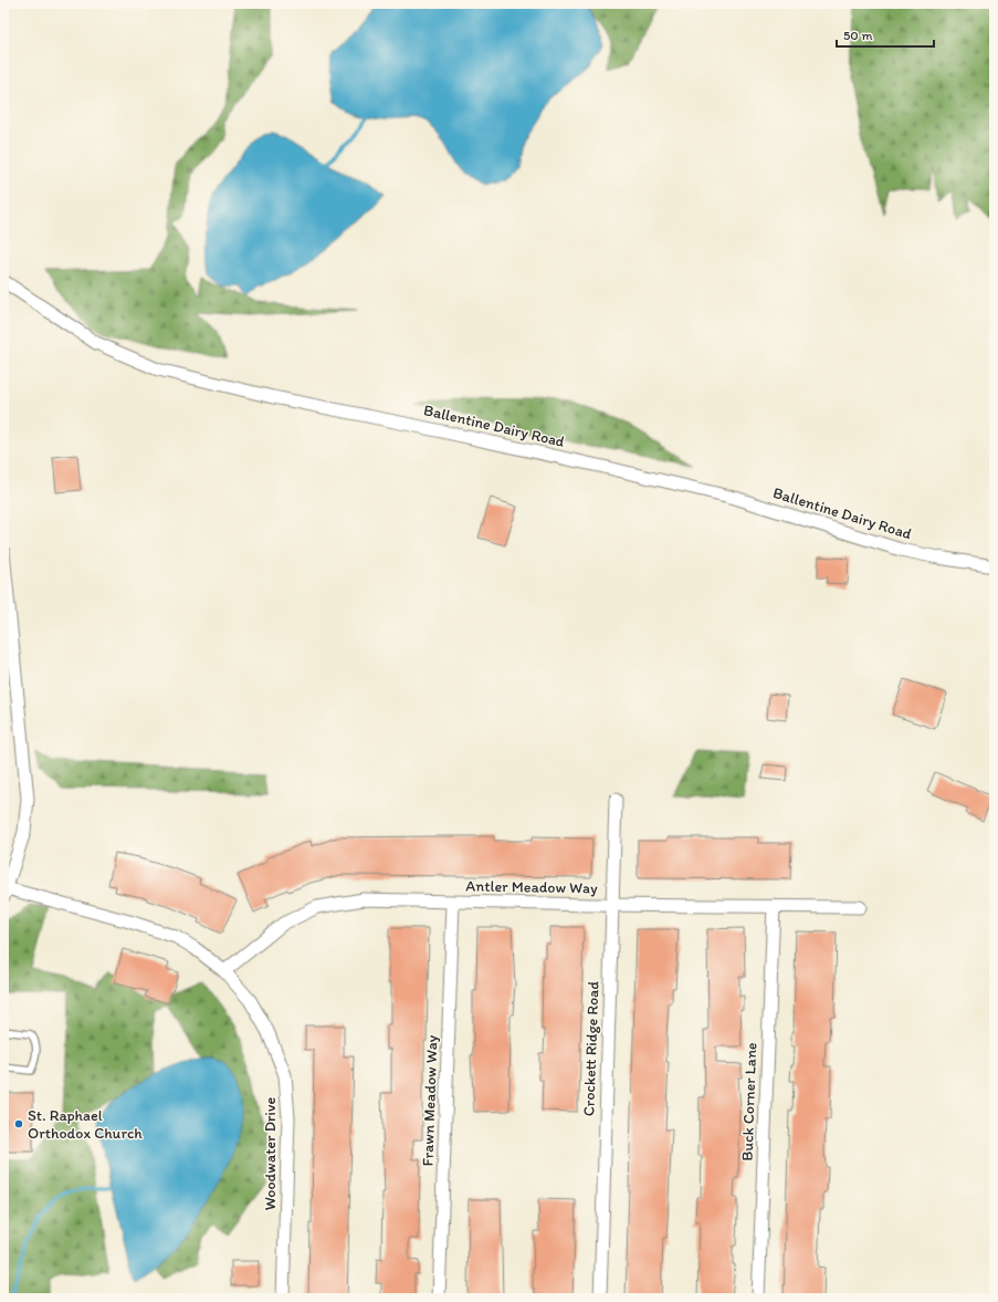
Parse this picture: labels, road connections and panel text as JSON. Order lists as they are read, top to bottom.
{
  "streets": {
    "street": [
      "Ballentine Dairy Road",
      "Antler Meadow Way",
      "Crockett Ridge Road",
      "Frawn Meadow Way",
      "Buck Corner Lane",
      "Woodwater Drive"
    ]
  },
  "crossings": [
    ["Antler Meadow Way", "Crockett Ridge Road"],
    ["Antler Meadow Way", "Frawn Meadow Way"],
    ["Antler Meadow Way", "Buck Corner Lane"],
    ["Antler Meadow Way", "Woodwater Drive"]
  ],
  "places": ["St. Raphael Orthodox Church"],
  "scale_bar": "50 m"
}
